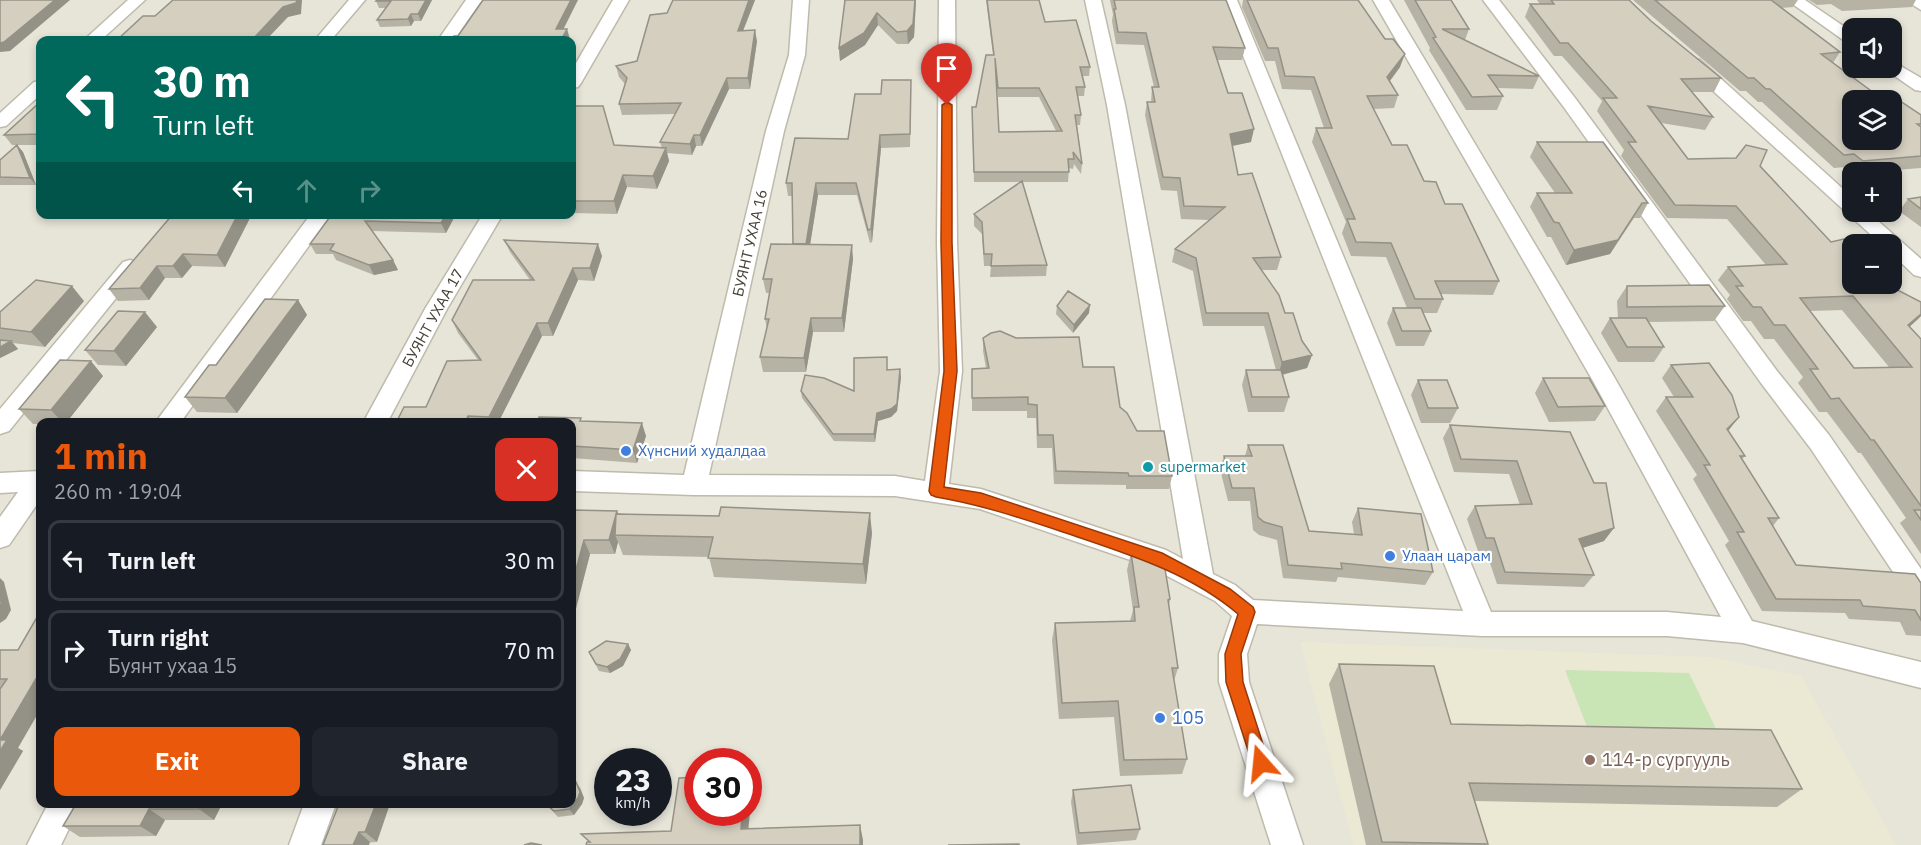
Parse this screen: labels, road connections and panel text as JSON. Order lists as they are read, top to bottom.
{
  "streets": {
    "street": ["БУЯНТ УХАА 16", "БУЯНТ УХАА 17"]
  },
  "places": [
    "Хүнсний худалдаа",
    "supermarket",
    "Улаан царам",
    "105",
    "114-р сургууль"
  ],
  "page": {
    "map_buttons": ["+", "−"],
    "turn": ["30 m", "Turn left"],
    "heading": ["1 min", "260 m · 19:04"],
    "list": [
      {
        "name": "Turn left",
        "value": "30 m"
      },
      {
        "name": "Turn right",
        "note": "Буянт ухаа 15",
        "value": "70 m"
      }
    ],
    "buttons": ["Exit", "Share"],
    "speed": "23 km/h",
    "limit": "30"
  }
}
